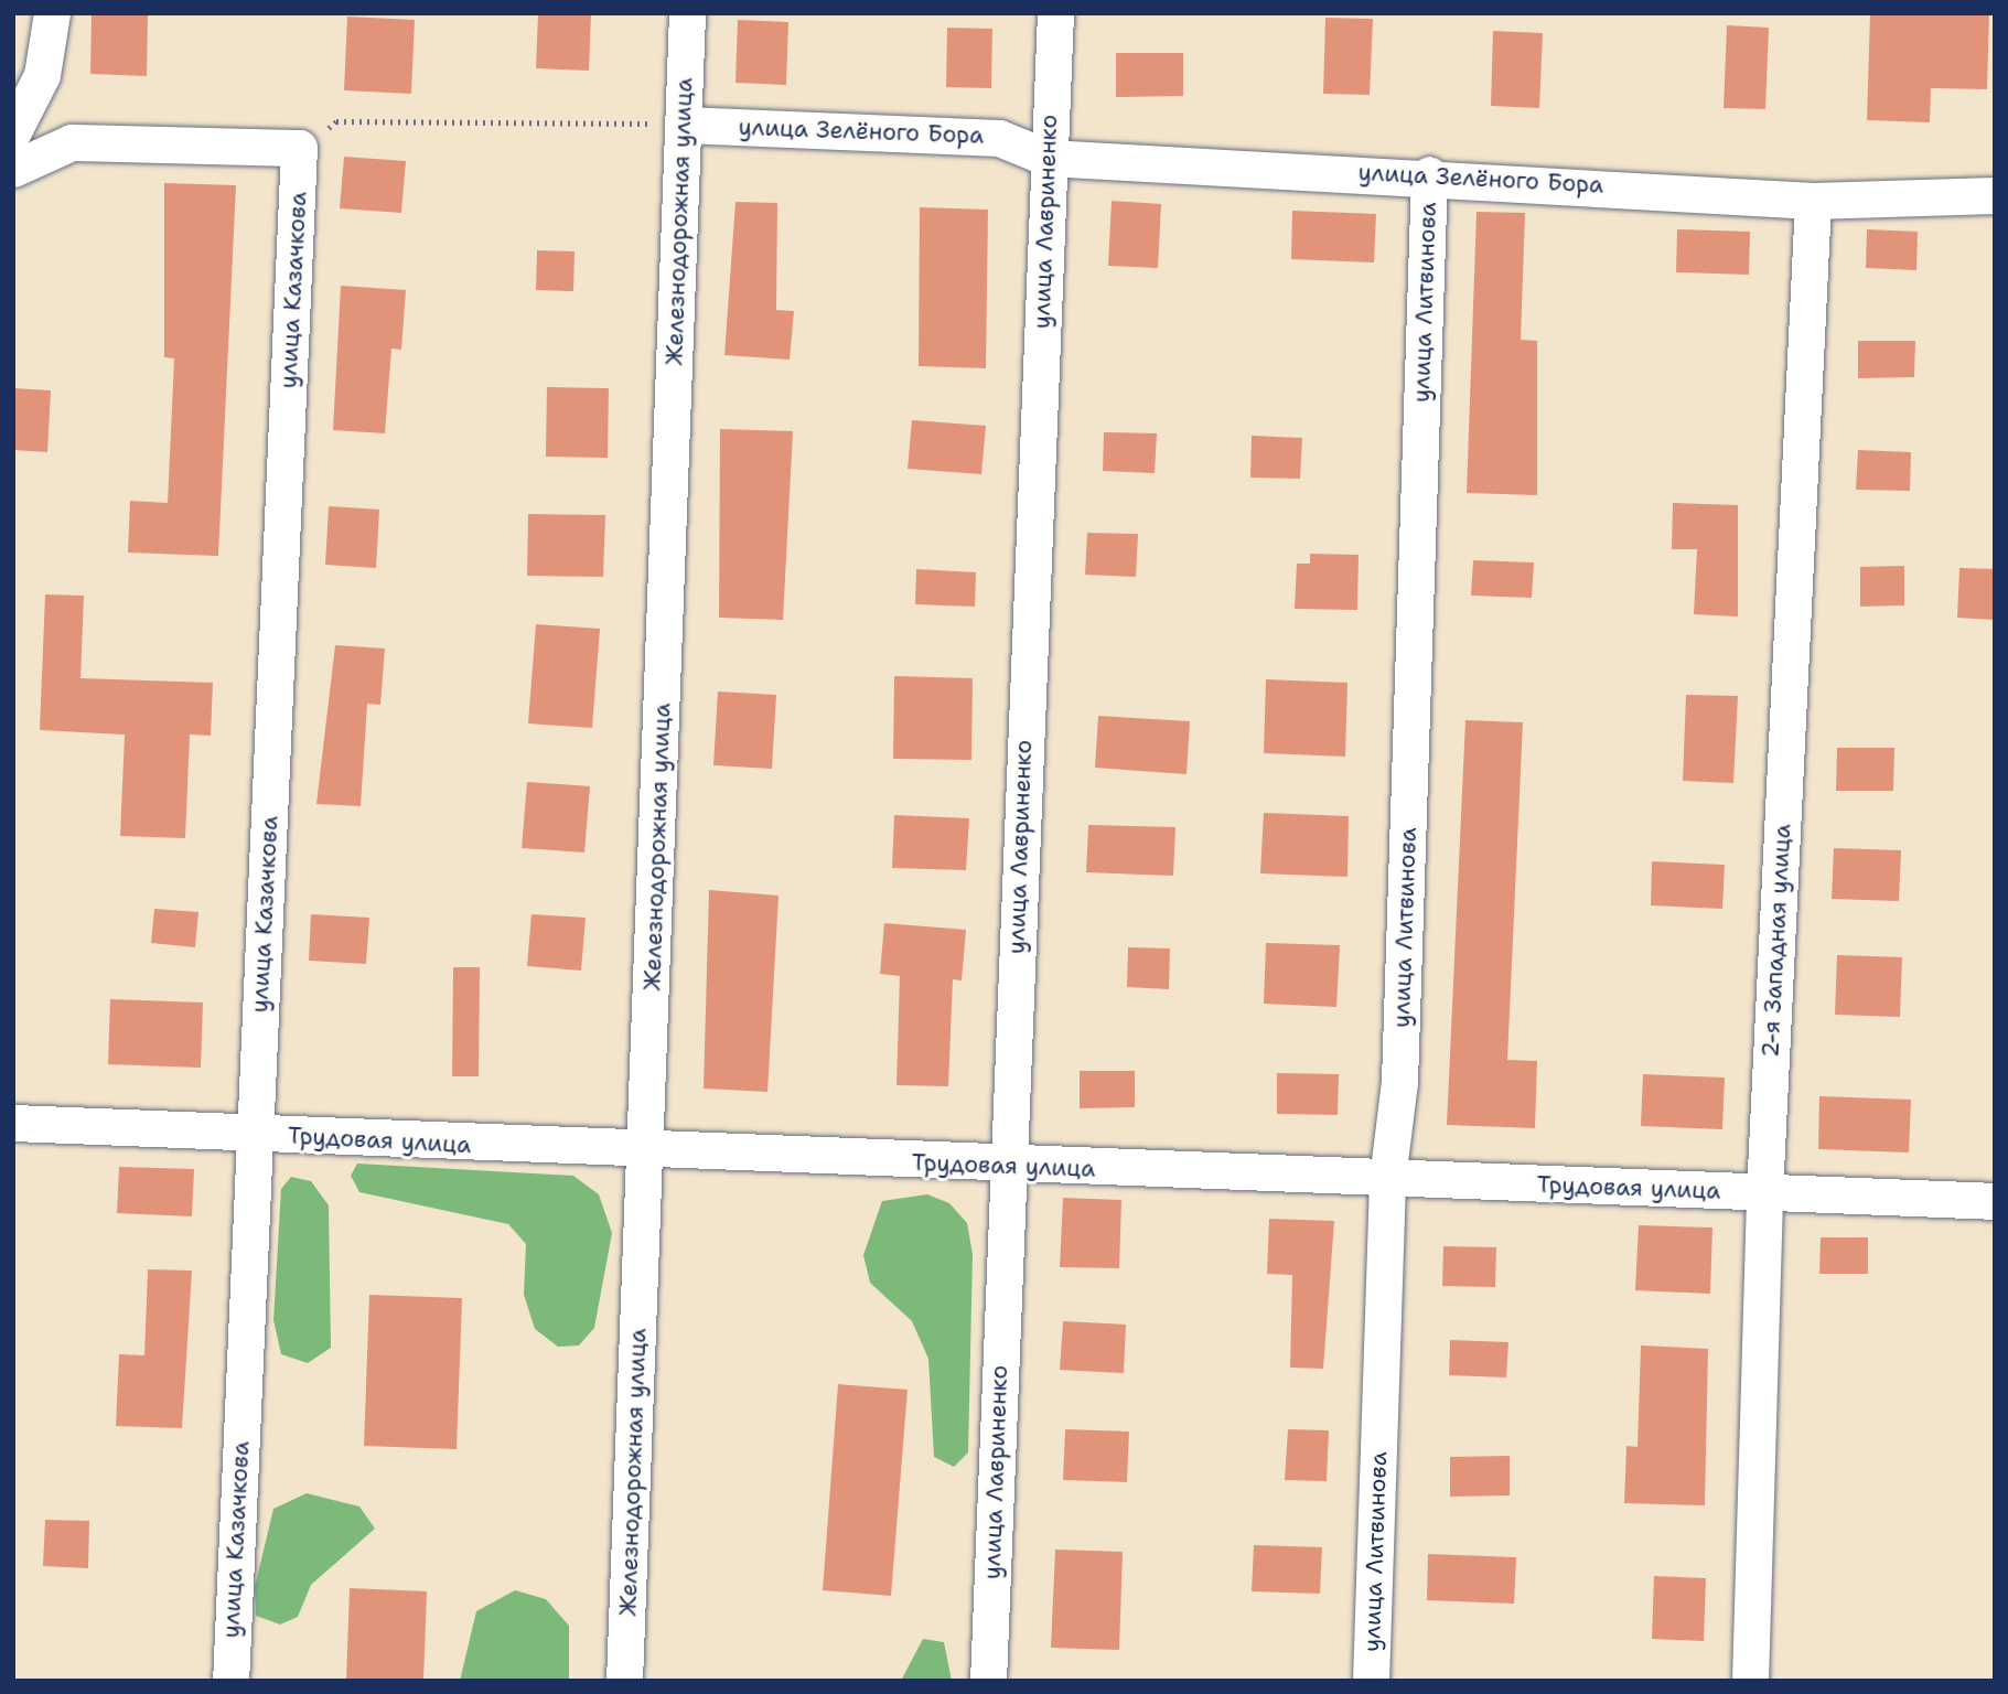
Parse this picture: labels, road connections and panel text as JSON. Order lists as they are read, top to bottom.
{
  "streets": {
    "street": [
      "улица Зелёного Бора",
      "Железнодорожная улица",
      "улица Лавриненко",
      "улица Казачкова",
      "улица Литвинова",
      "2-я Западная улица",
      "Трудовая улица"
    ]
  },
  "crossings": [
    ["улица Зелёного Бора", "Железнодорожная улица"],
    ["улица Зелёного Бора", "улица Лавриненко"],
    ["улица Зелёного Бора", "улица Литвинова"],
    ["улица Зелёного Бора", "2-я Западная улица"],
    ["Железнодорожная улица", "Трудовая улица"],
    ["улица Лавриненко", "Трудовая улица"],
    ["улица Казачкова", "Трудовая улица"],
    ["улица Литвинова", "Трудовая улица"],
    ["2-я Западная улица", "Трудовая улица"]
  ]
}
